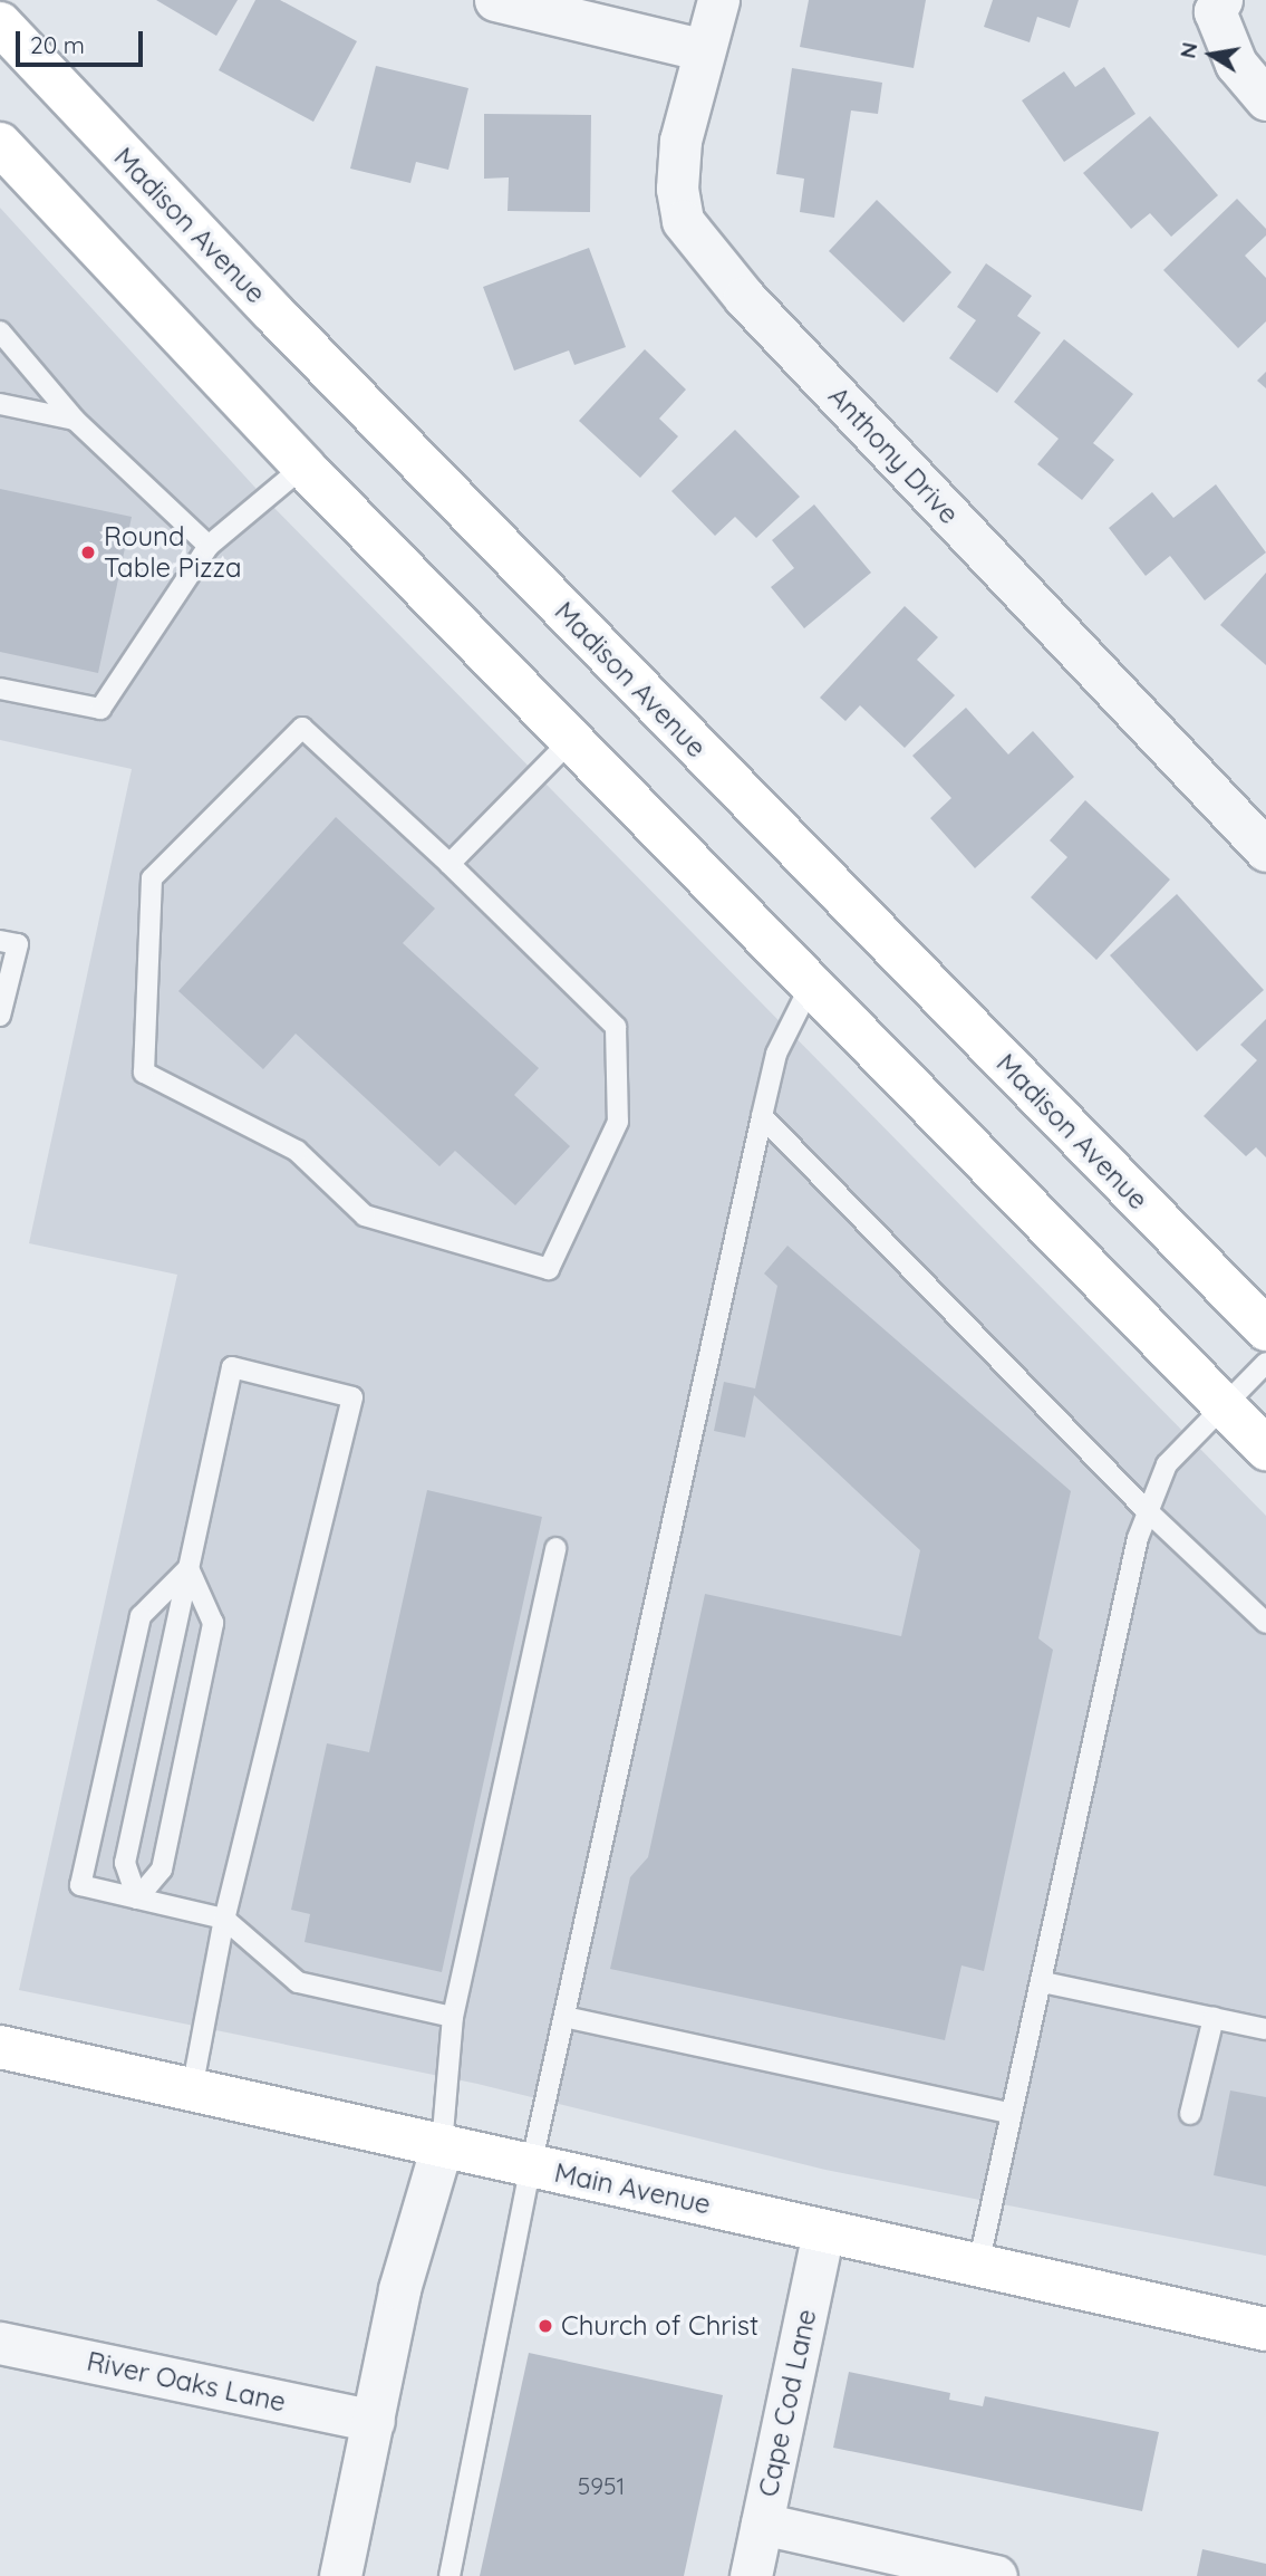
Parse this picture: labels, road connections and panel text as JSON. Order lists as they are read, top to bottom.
{
  "streets": {
    "main road": ["Madison Avenue", "Main Avenue"],
    "street": ["Anthony Drive", "River Oaks Lane", "Cape Cod Lane"]
  },
  "crossings": [
    ["Main Avenue", "Cape Cod Lane"]
  ],
  "places": ["Round Table Pizza", "Church of Christ"],
  "house_numbers": ["5951"],
  "scale_bar": "20 m",
  "north": "left"
}
